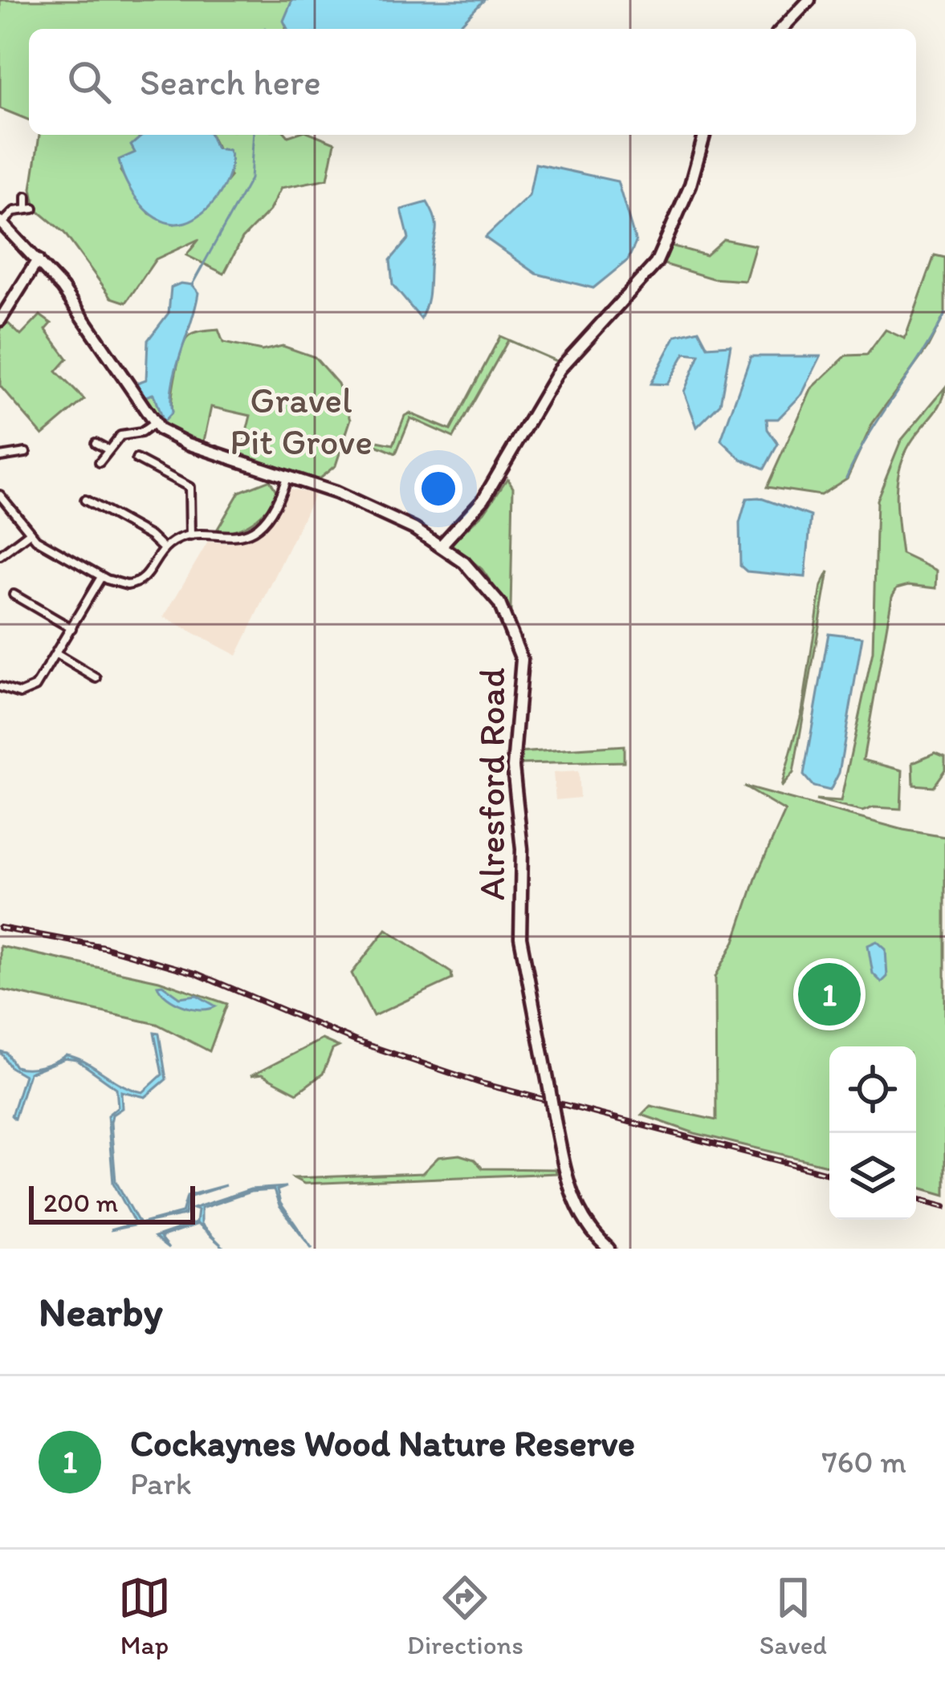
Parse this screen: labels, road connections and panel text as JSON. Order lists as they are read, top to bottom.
{
  "streets": {
    "street": ["Alresford Road"]
  },
  "parks": ["Gravel Pit Grove"],
  "scale_bar": "200 m",
  "page": {
    "search": "Search here",
    "pins": "1",
    "scale": "200 m",
    "heading": "Nearby",
    "list": [
      {
        "mark": "1",
        "name": "Cockaynes Wood Nature Reserve",
        "note": "Park",
        "value": "760 m"
      }
    ],
    "nav": ["Map", "Directions", "Saved"]
  }
}
